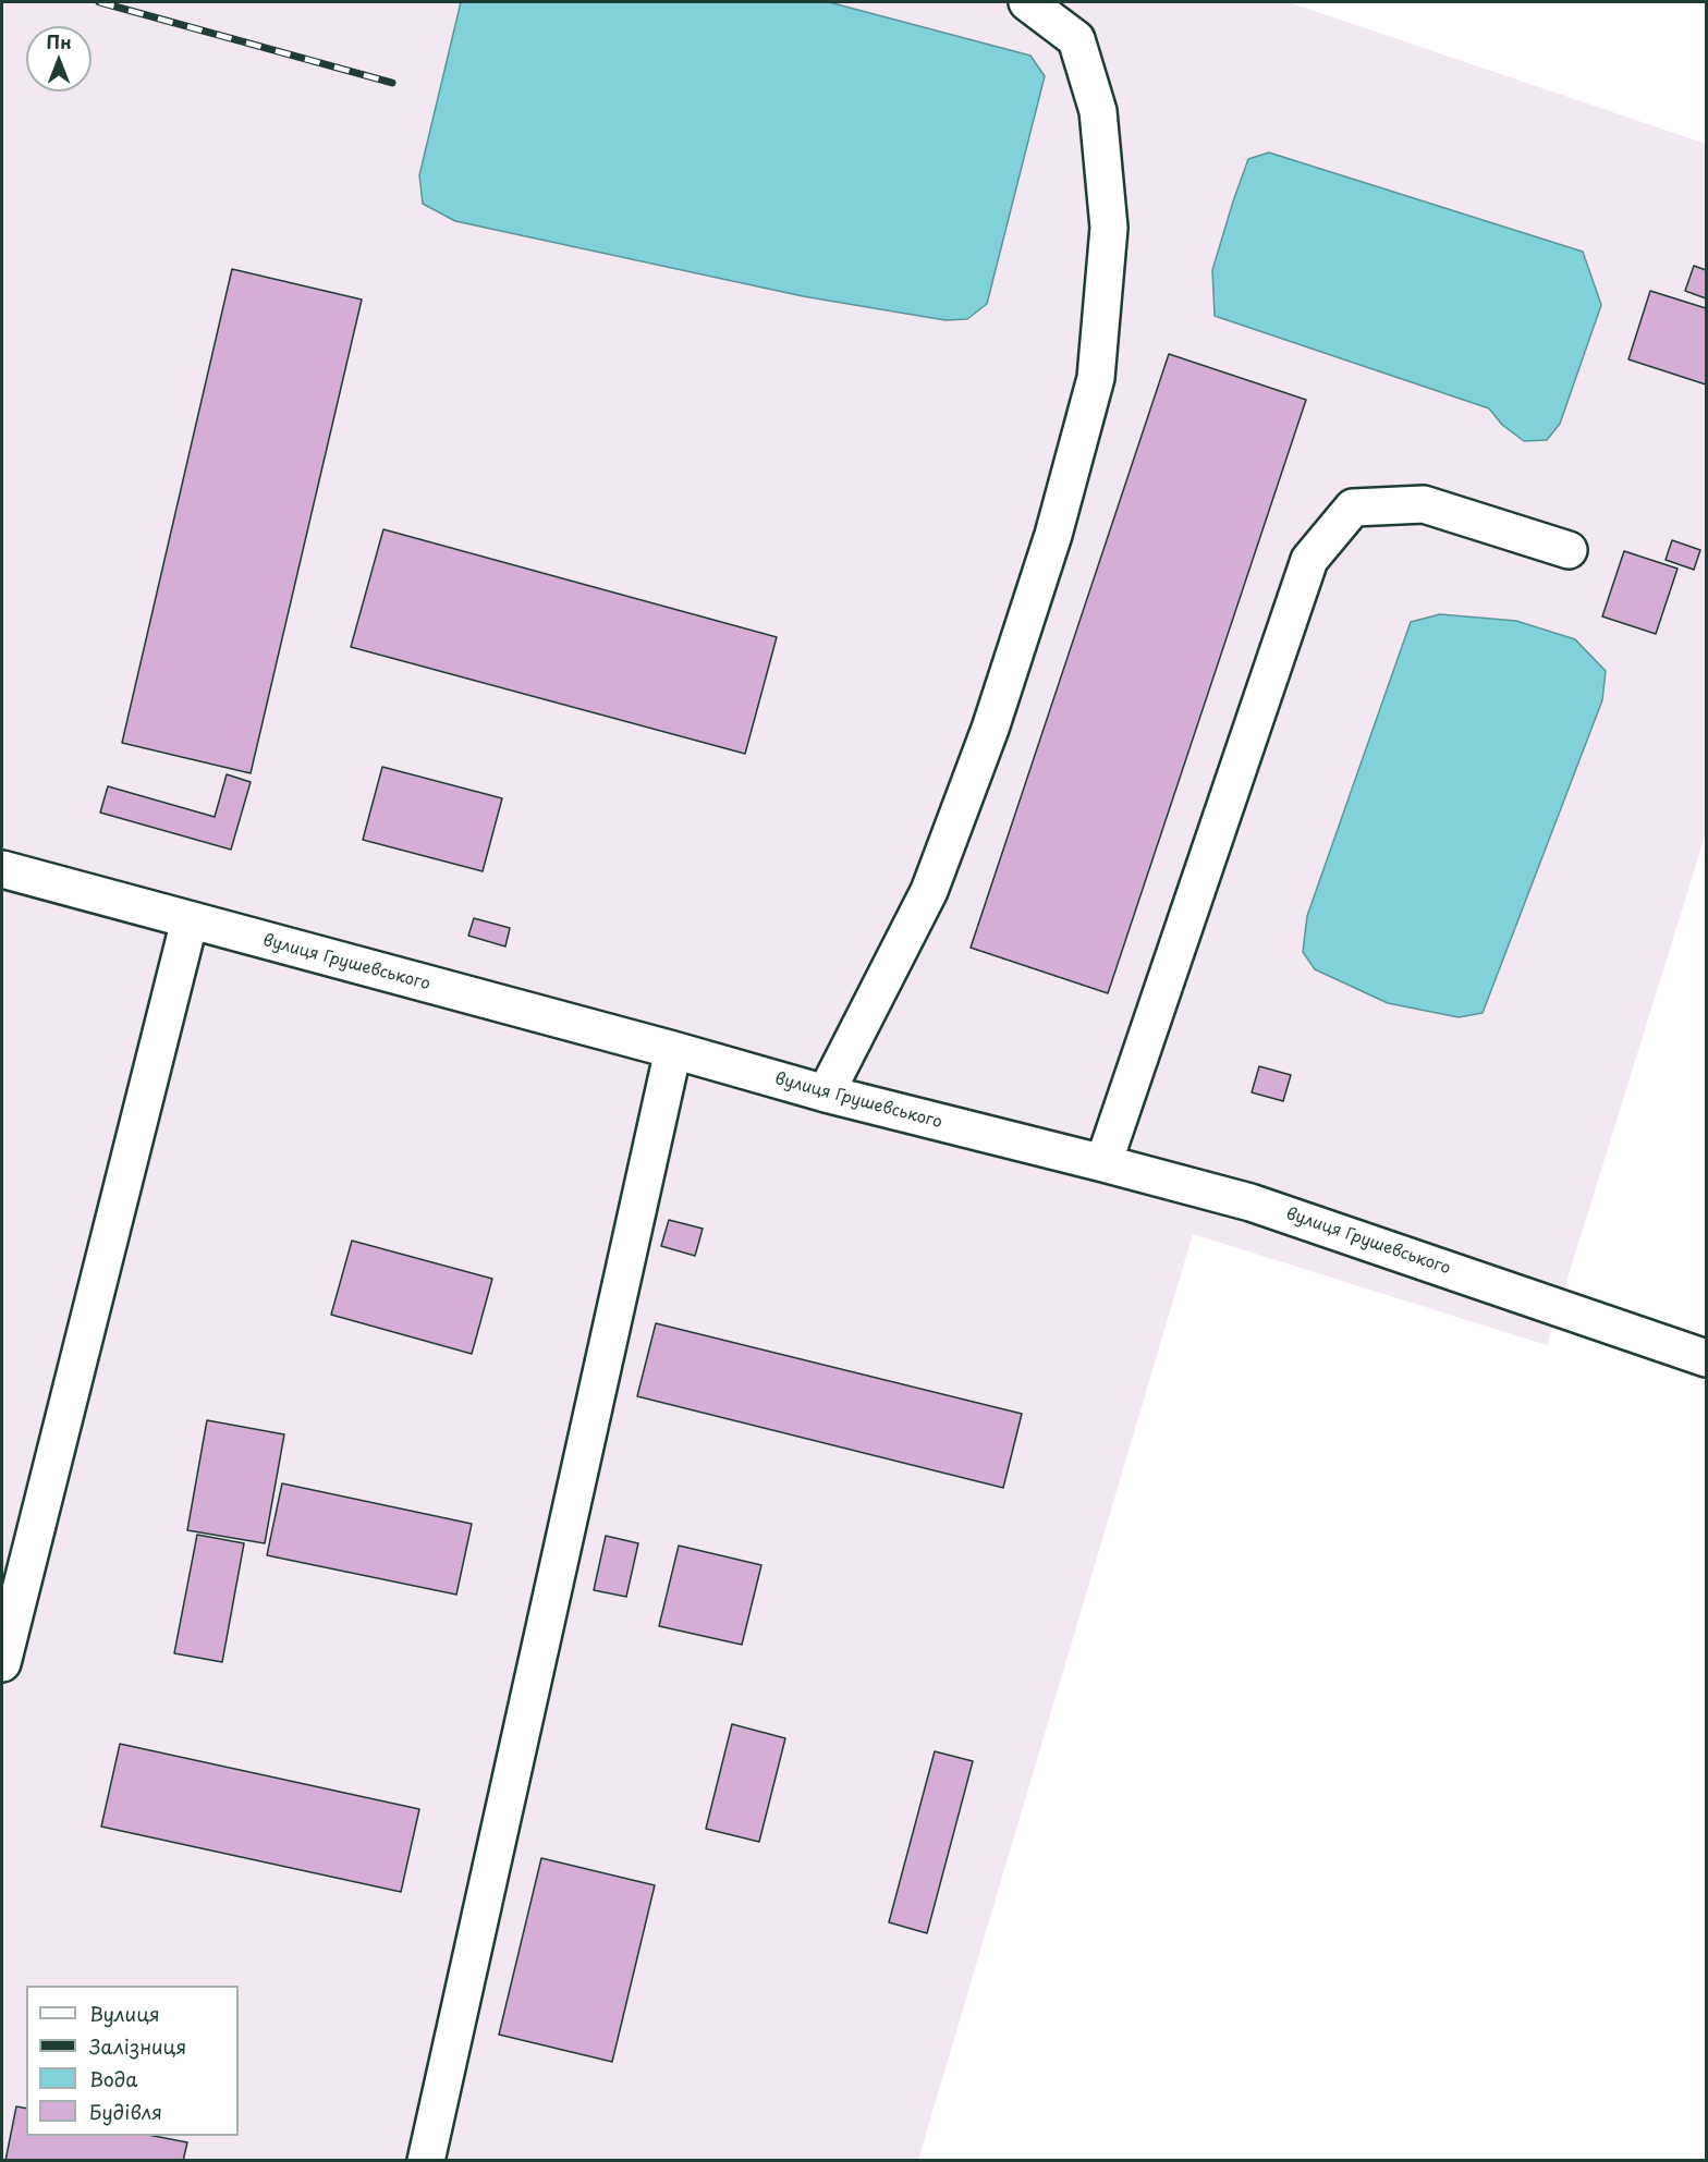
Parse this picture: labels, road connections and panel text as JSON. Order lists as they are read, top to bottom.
{
  "streets": {
    "street": ["вулиця Грушевського"]
  },
  "legend": [
    "Вулиця",
    "Залізниця",
    "Вода",
    "Будівля"
  ],
  "north": "top"
}
